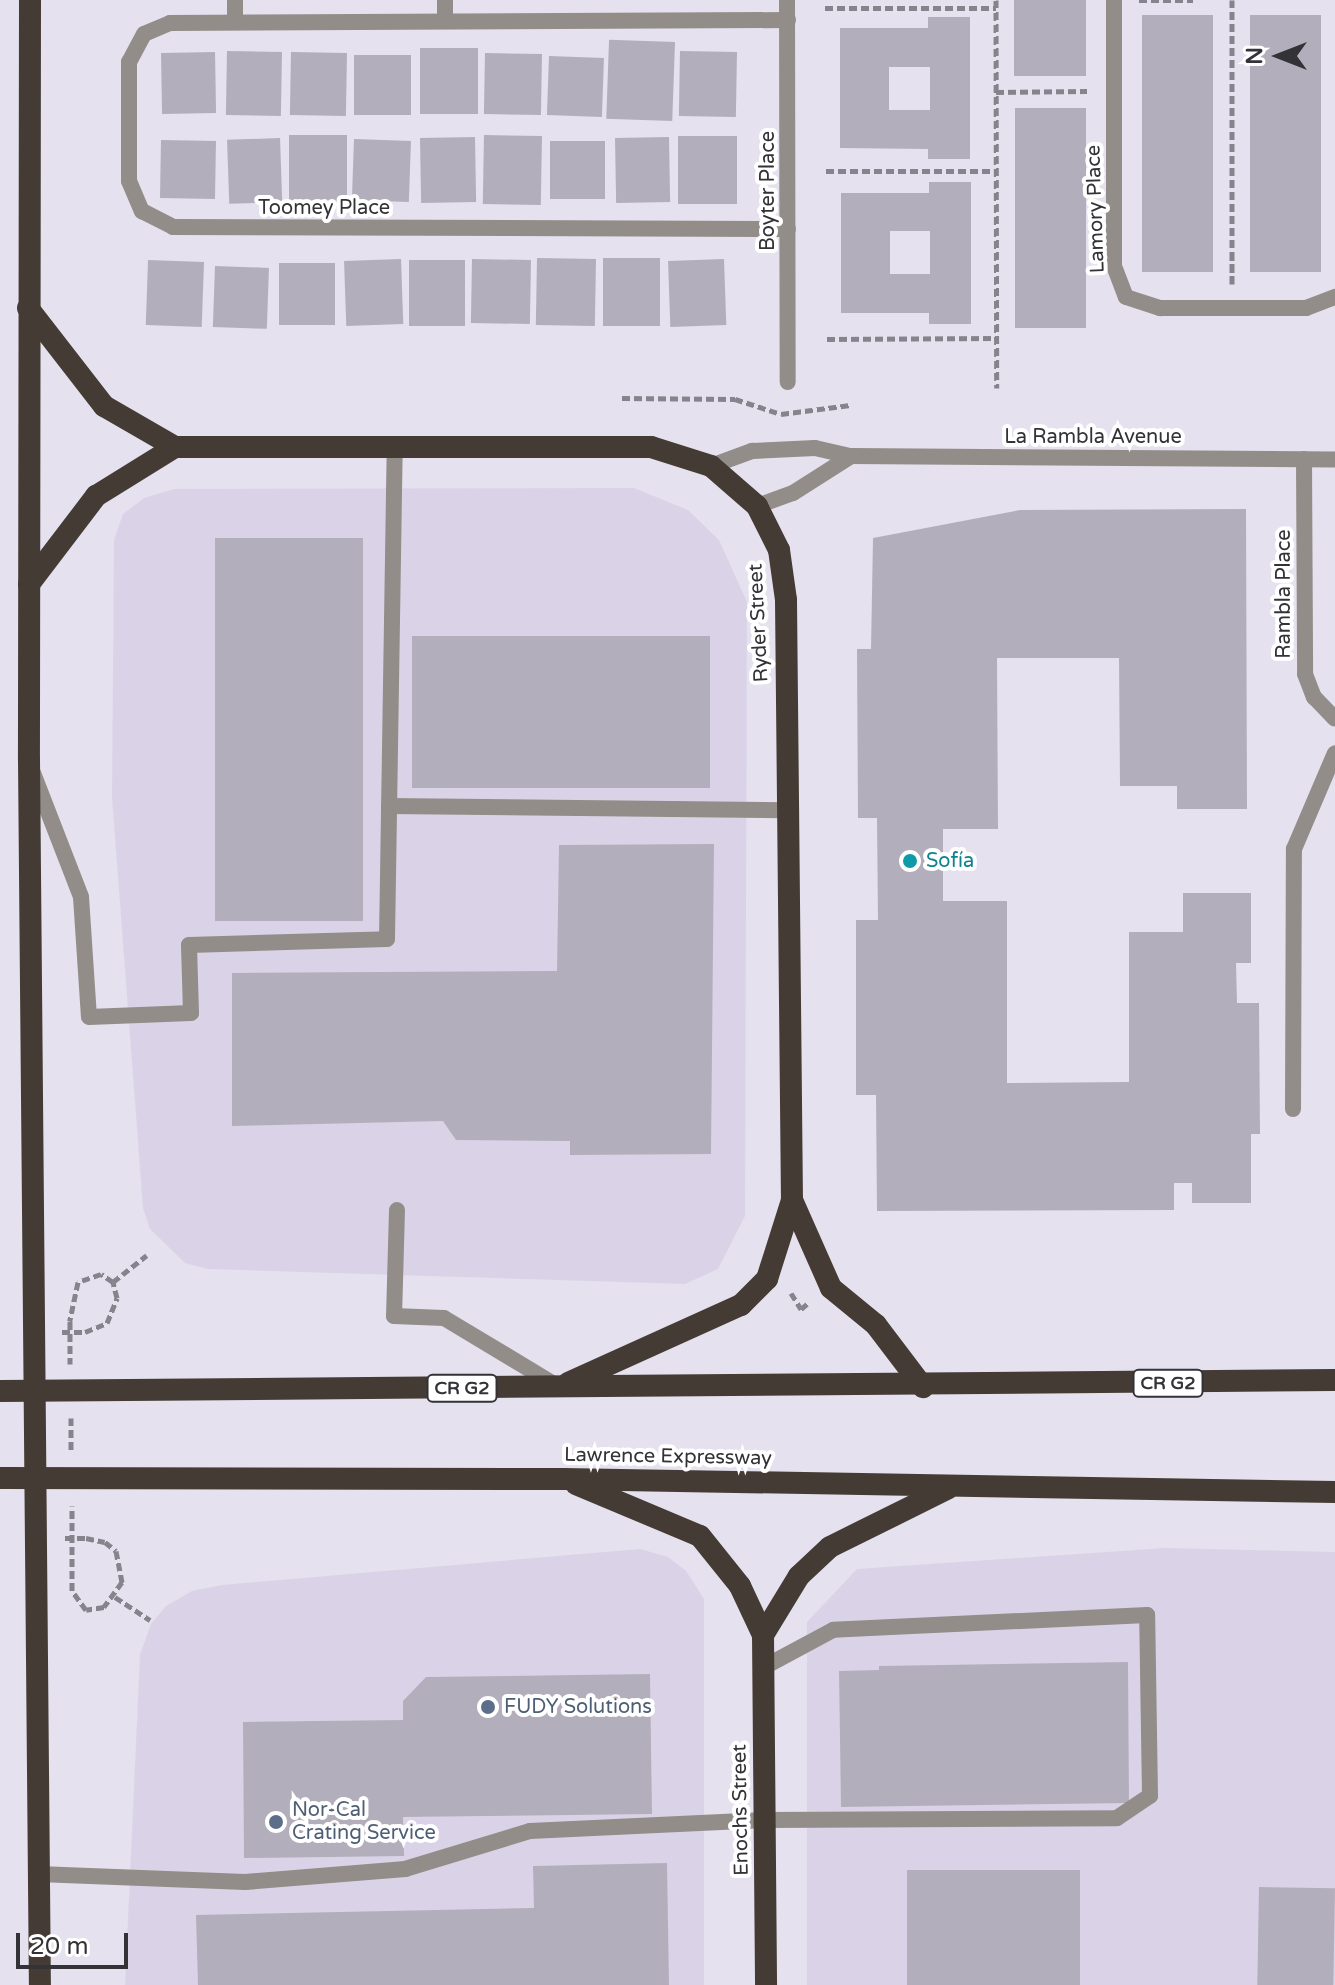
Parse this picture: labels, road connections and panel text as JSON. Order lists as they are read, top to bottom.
{
  "streets": {
    "highway": [
      "Ryder Street",
      "CR G2",
      "Lawrence Expressway",
      "Enochs Street"
    ],
    "street": [
      "Boyter Place",
      "Toomey Place",
      "Lamory Place",
      "La Rambla Avenue",
      "Rambla Place"
    ]
  },
  "crossings": [
    ["Boyter Place", "Toomey Place"],
    ["La Rambla Avenue", "Rambla Place"],
    ["La Rambla Avenue", "Ryder Street"]
  ],
  "places": ["Sofía", "FUDY Solutions", "Nor-Cal Crating Service"],
  "scale_bar": "20 m",
  "north": "left"
}
